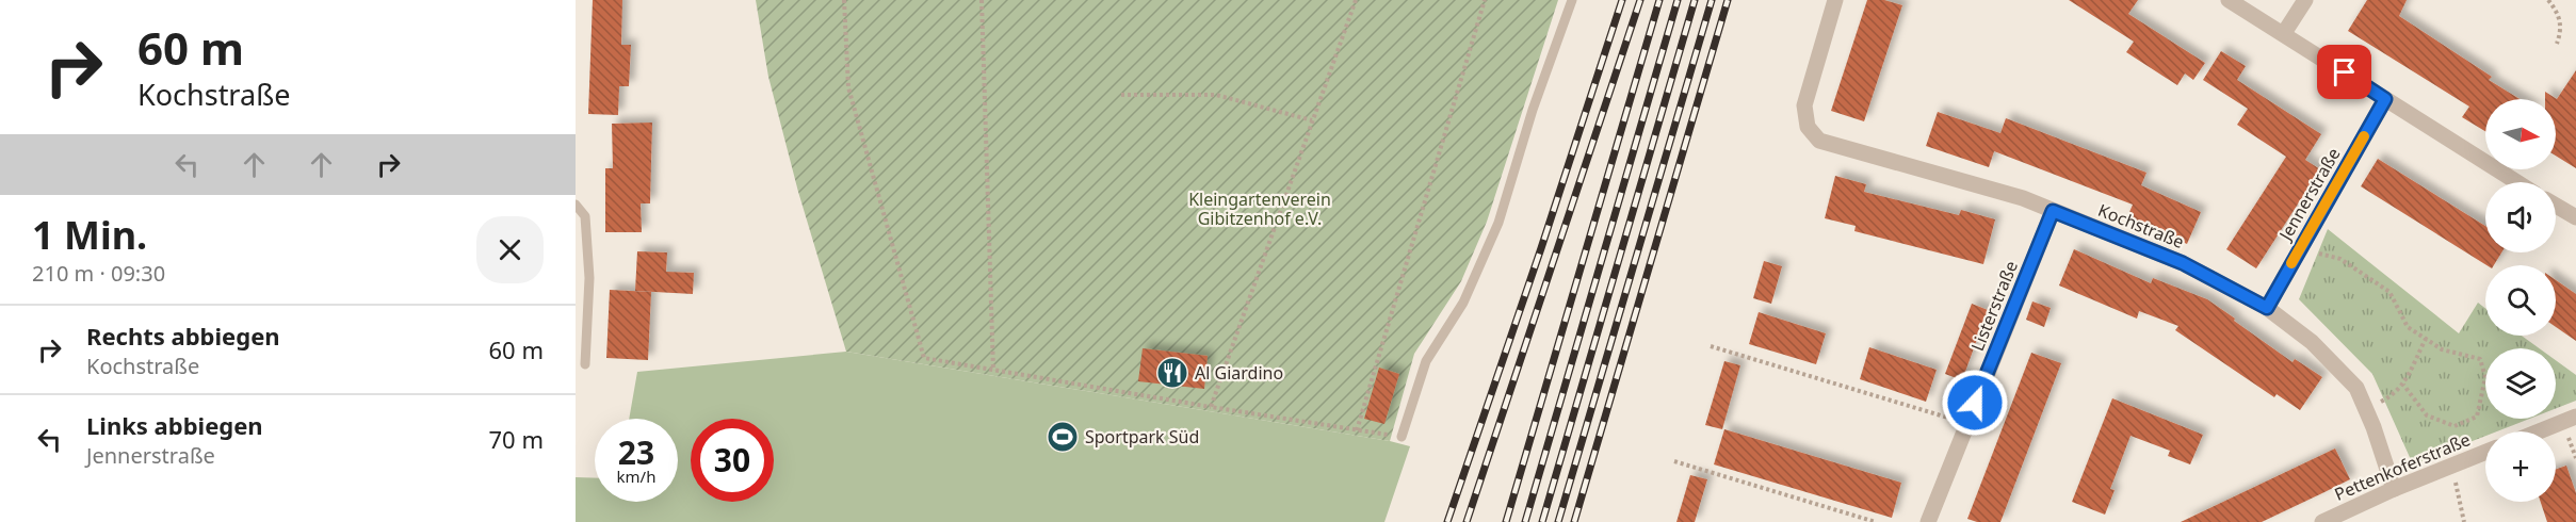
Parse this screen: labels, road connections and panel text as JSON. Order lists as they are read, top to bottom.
{
  "streets": {
    "street": [
      "Jennerstraße",
      "Kochstraße",
      "Listerstraße",
      "Pettenkoferstraße"
    ]
  },
  "crossings": [
    ["Jennerstraße", "Kochstraße"],
    ["Kochstraße", "Listerstraße"],
    ["Kochstraße", "Pettenkoferstraße"]
  ],
  "parks": ["Kleingartenverein Gibitzenhof e.V."],
  "places": {
    "restaurant": ["Al Giardino"],
    "sports": ["Sportpark Süd"]
  },
  "north": "right",
  "page": {
    "turn": ["60 m", "Kochstraße"],
    "map_buttons": "+",
    "heading": ["1 Min.", "210 m · 09:30"],
    "list": [
      {
        "name": "Rechts abbiegen",
        "note": "Kochstraße",
        "value": "60 m"
      },
      {
        "name": "Links abbiegen",
        "note": "Jennerstraße",
        "value": "70 m"
      }
    ],
    "speed": "23 km/h",
    "limit": "30"
  }
}
